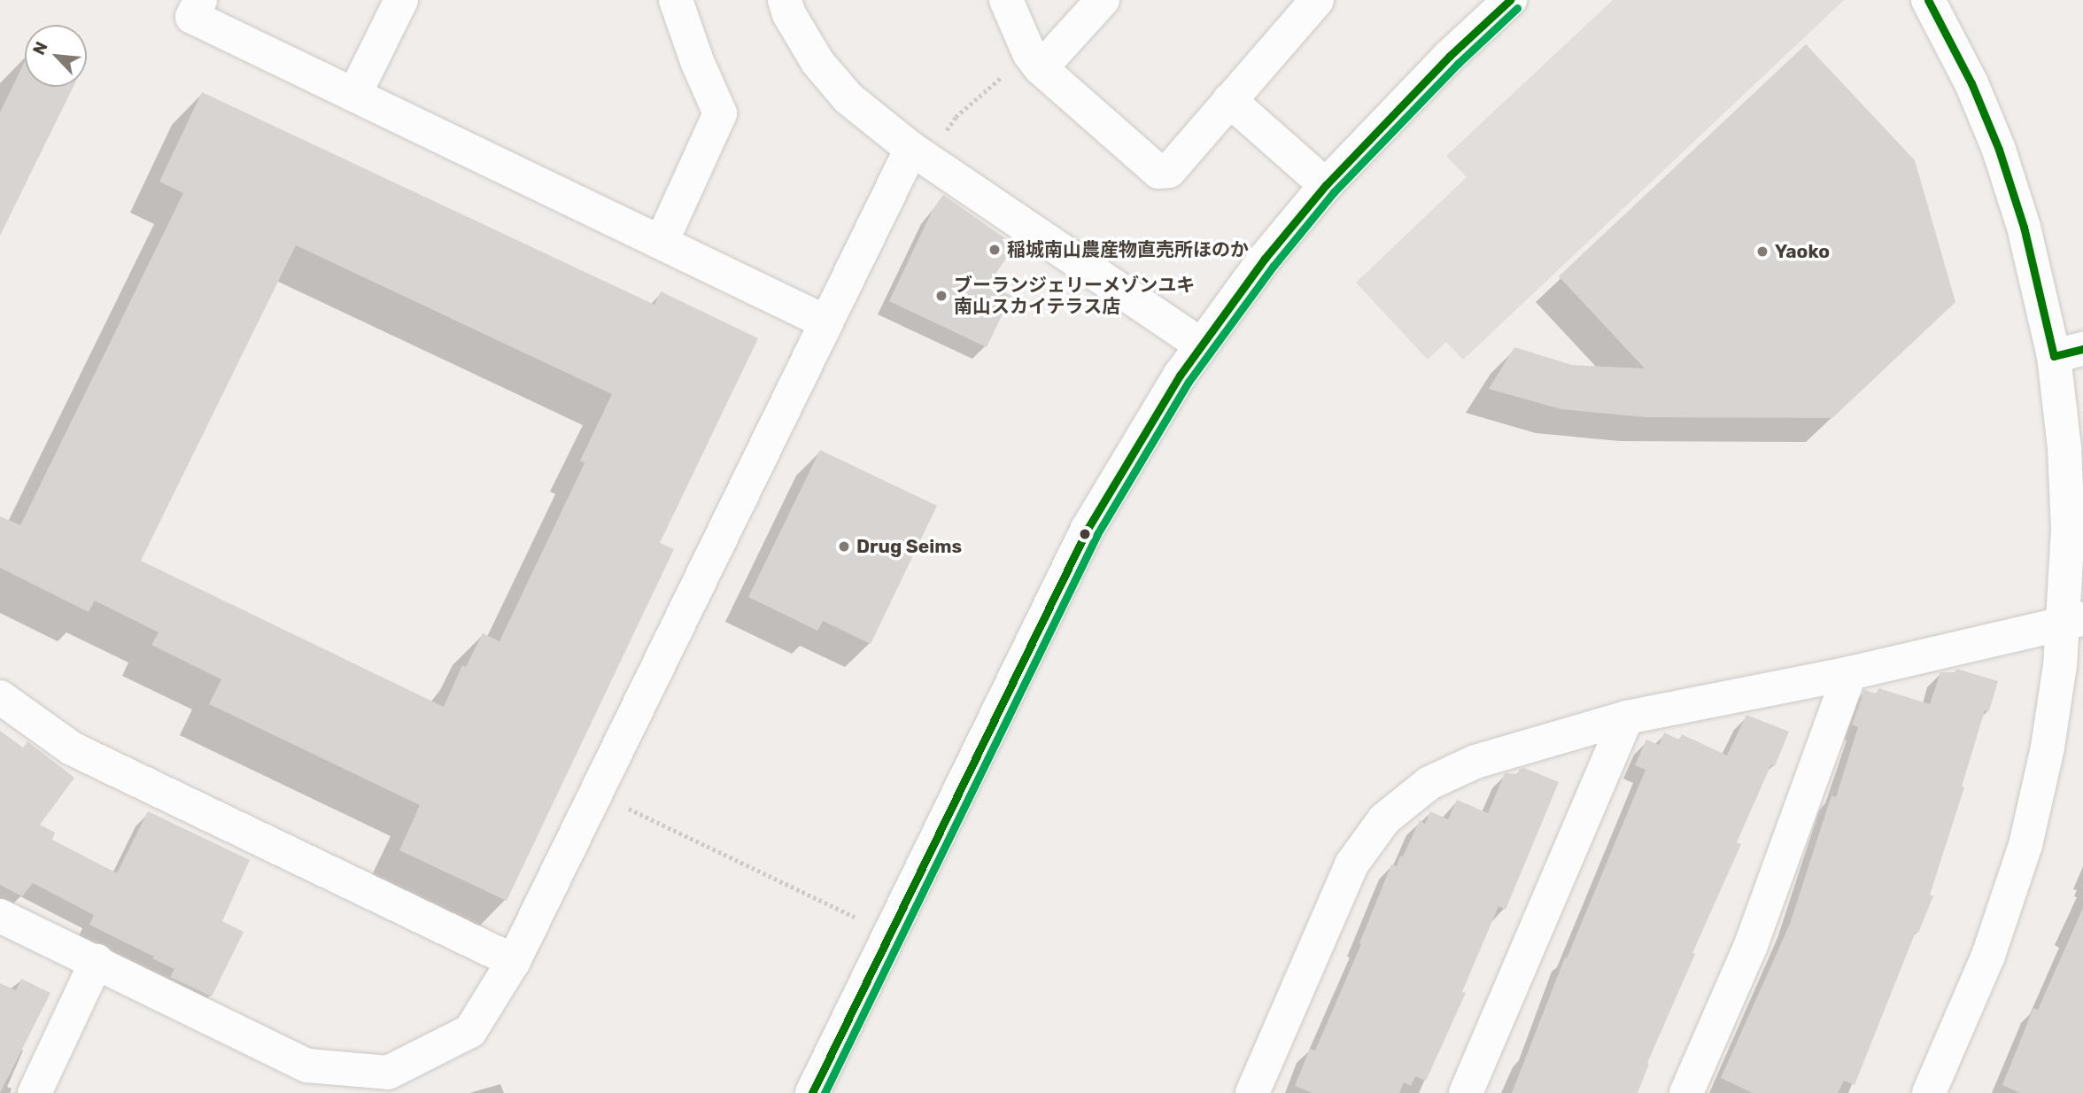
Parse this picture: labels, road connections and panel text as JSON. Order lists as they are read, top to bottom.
{
  "places": [
    "稲城南山農産物直売所ほのか",
    "Yaoko",
    "ブーランジェリーメゾンユキ 南山スカイテラス店",
    "Drug Seims"
  ],
  "north": "top left"
}
